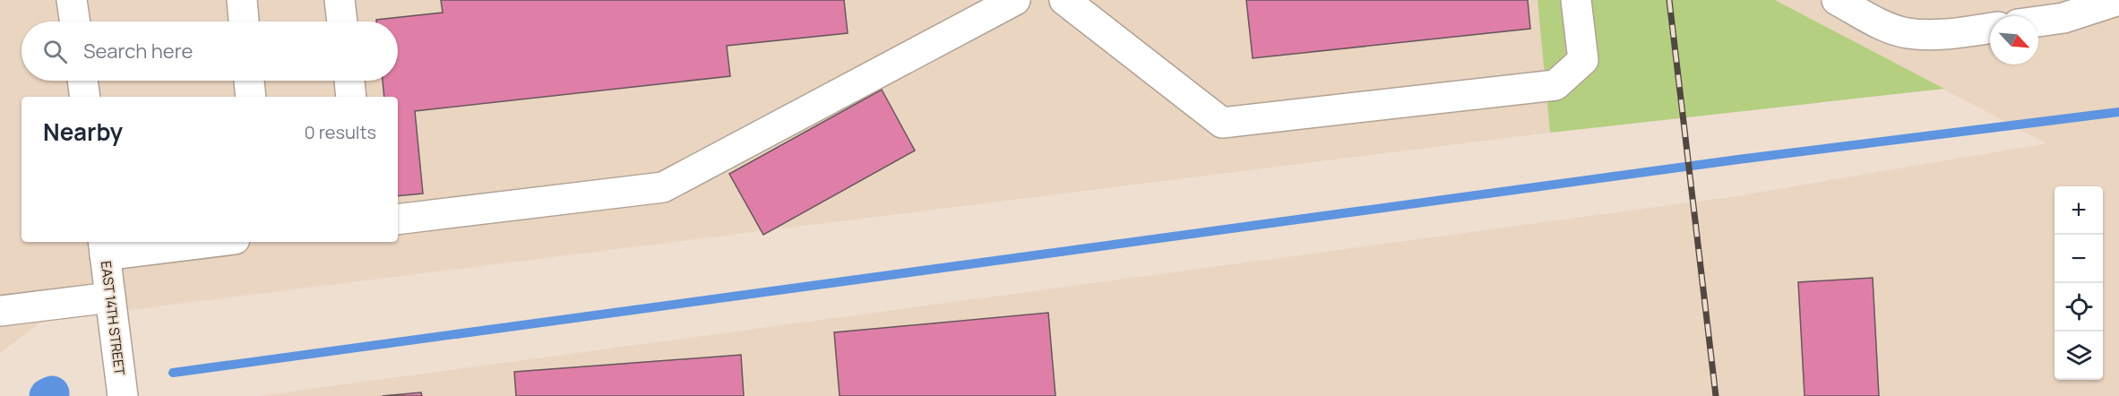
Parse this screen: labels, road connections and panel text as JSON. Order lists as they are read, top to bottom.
{
  "streets": {
    "street": ["EAST 14TH STREET"]
  },
  "north": "bottom right",
  "page": {
    "search": "Search here",
    "heading": ["Nearby", "0 results"],
    "map_buttons": ["+", "−"]
  }
}
